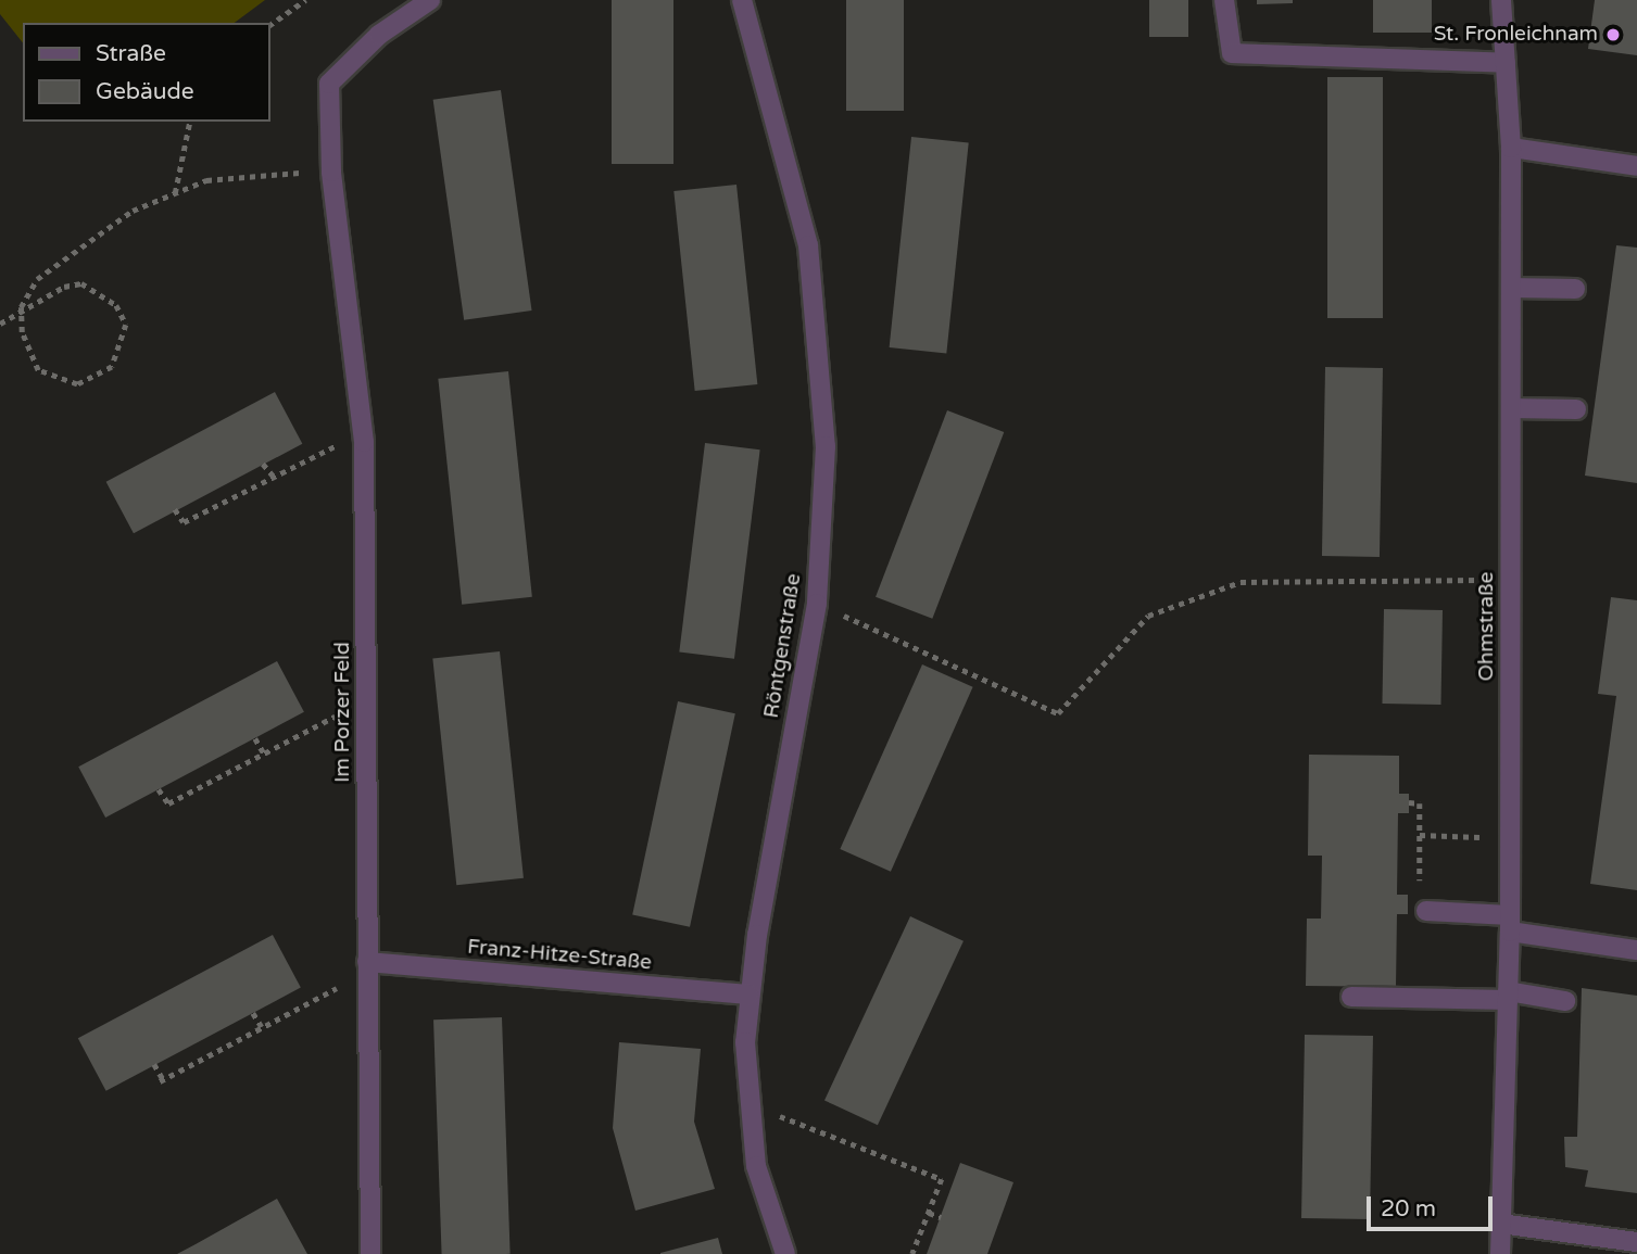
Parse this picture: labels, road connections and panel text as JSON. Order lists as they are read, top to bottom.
{
  "streets": {
    "street": [
      "Ohmstraße",
      "Röntgenstraße",
      "Im Porzer Feld",
      "Franz-Hitze-Straße"
    ]
  },
  "crossings": [
    ["Röntgenstraße", "Franz-Hitze-Straße"],
    ["Im Porzer Feld", "Franz-Hitze-Straße"]
  ],
  "places": ["St. Fronleichnam"],
  "legend": ["Straße", "Gebäude"],
  "scale_bar": "20 m"
}
